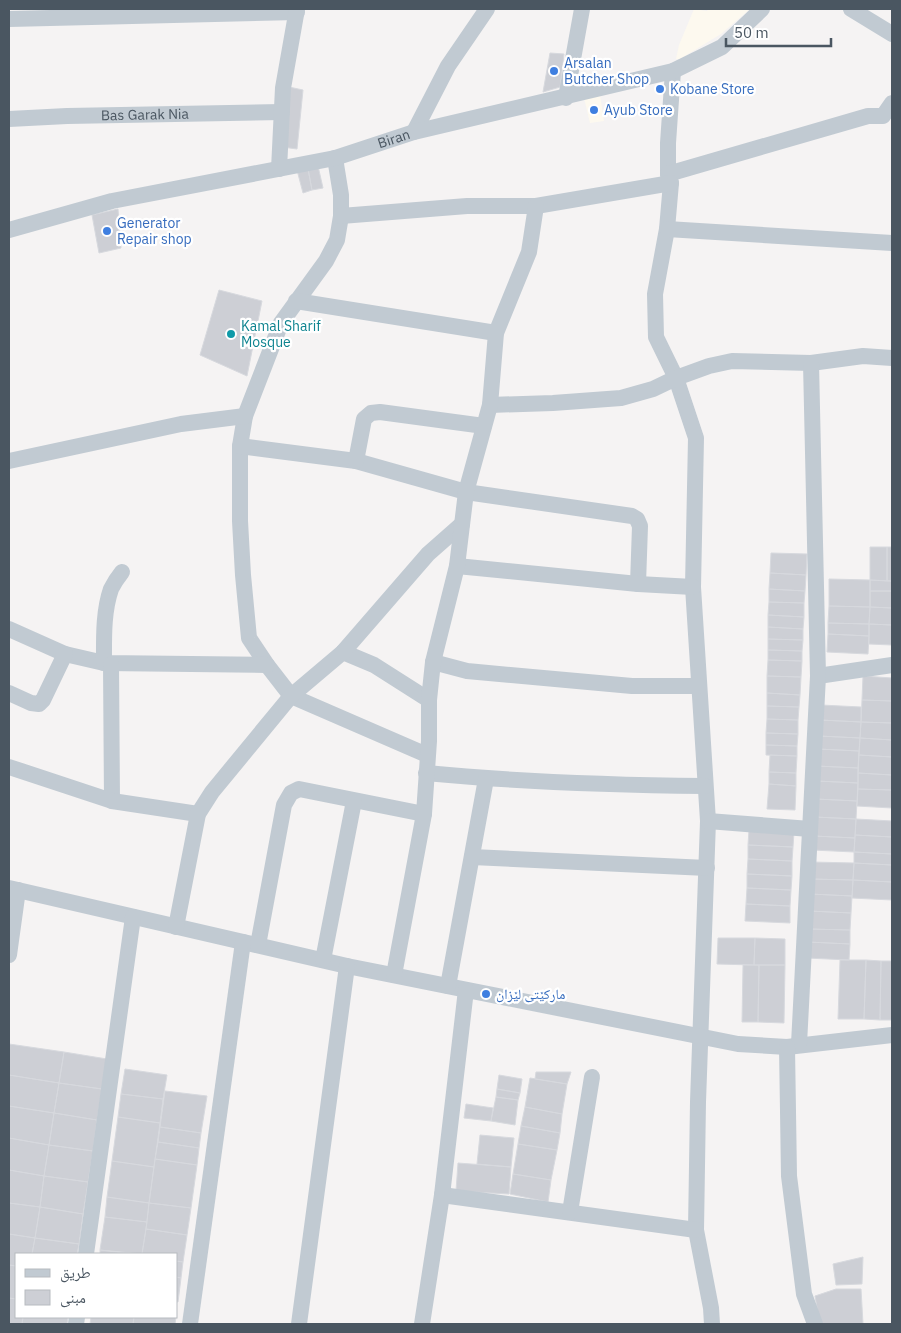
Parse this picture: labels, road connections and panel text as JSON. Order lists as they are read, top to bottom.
{
  "streets": {
    "street": ["Bas Garak Nia", "Biran"]
  },
  "places": [
    "Arsalan Butcher Shop",
    "Kobane Store",
    "Ayub Store",
    "Generator Repair shop",
    "Kamal Sharif Mosque",
    "مارکێتی لێزان"
  ],
  "legend": ["طريق", "مبنى"],
  "scale_bar": "50 m"
}
